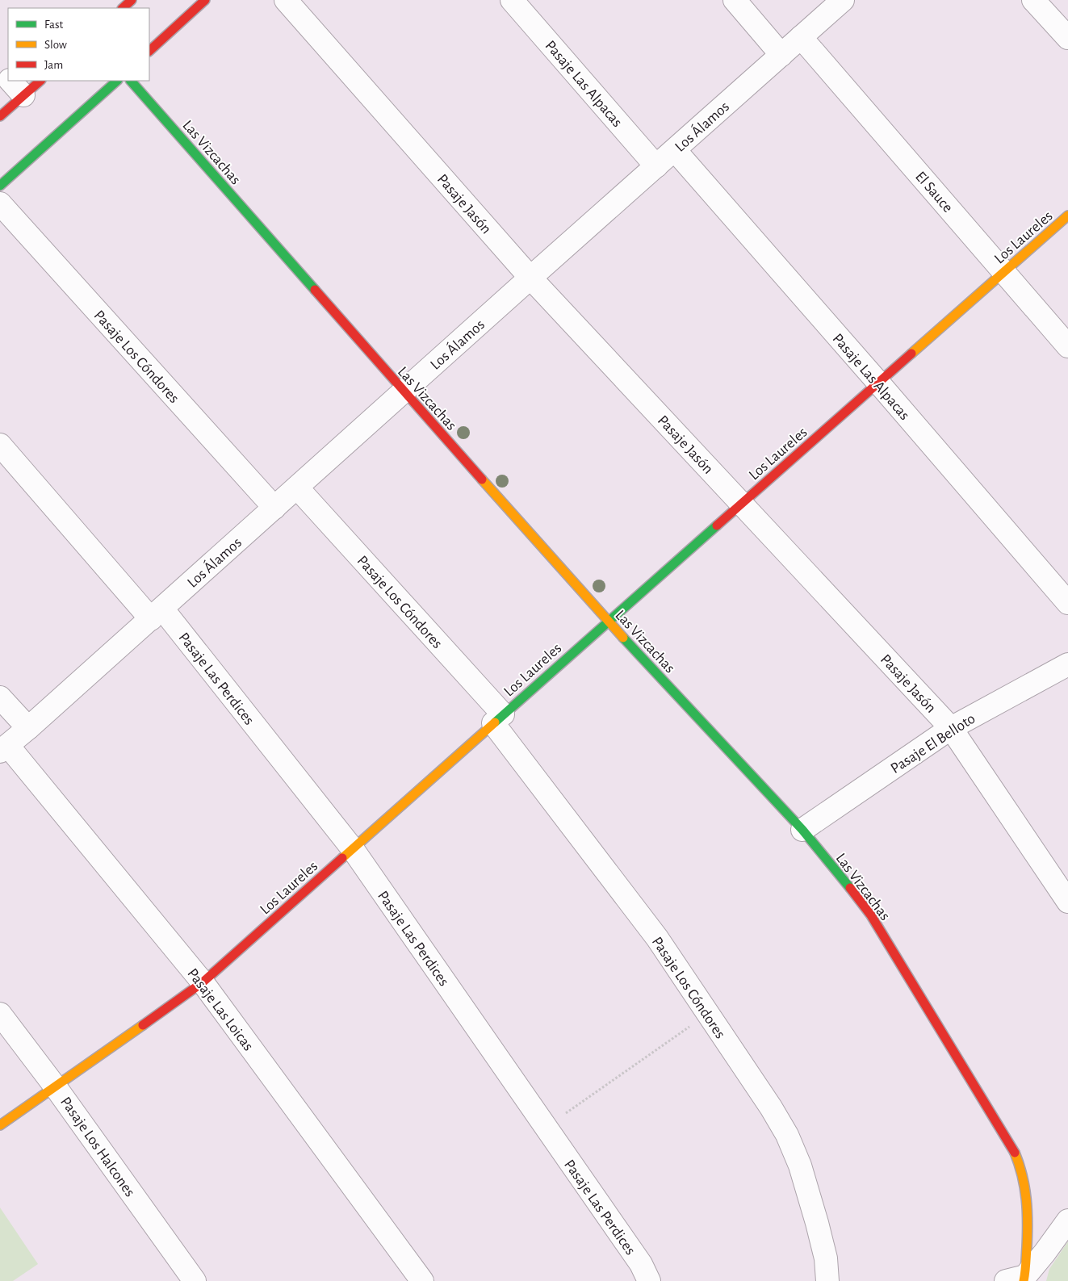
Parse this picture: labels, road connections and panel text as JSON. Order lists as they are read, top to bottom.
{
  "streets": {
    "street": [
      "Pasaje Las Alpacas",
      "Los Álamos",
      "Las Vizcachas",
      "El Sauce",
      "Pasaje Jasón",
      "Los Laureles",
      "Pasaje Los Cóndores",
      "Pasaje Las Perdices",
      "Pasaje El Belloto",
      "Pasaje Las Loicas",
      "Pasaje Los Halcones"
    ]
  },
  "crossings": [
    ["Pasaje Las Alpacas", "Los Álamos"],
    ["Pasaje Las Alpacas", "Los Laureles"],
    ["Los Álamos", "Las Vizcachas"],
    ["Los Álamos", "El Sauce"],
    ["Los Álamos", "Pasaje Jasón"],
    ["Los Álamos", "Pasaje Los Cóndores"],
    ["Los Álamos", "Pasaje Las Perdices"],
    ["Los Álamos", "Pasaje Las Loicas"],
    ["Las Vizcachas", "Los Laureles"],
    ["Las Vizcachas", "Pasaje El Belloto"],
    ["El Sauce", "Los Laureles"],
    ["Pasaje Jasón", "Los Laureles"],
    ["Pasaje Jasón", "Pasaje El Belloto"],
    ["Los Laureles", "Pasaje Los Cóndores"],
    ["Los Laureles", "Pasaje Las Perdices"],
    ["Los Laureles", "Pasaje Las Loicas"],
    ["Los Laureles", "Pasaje Los Halcones"]
  ],
  "legend": ["Fast", "Slow", "Jam"]
}
